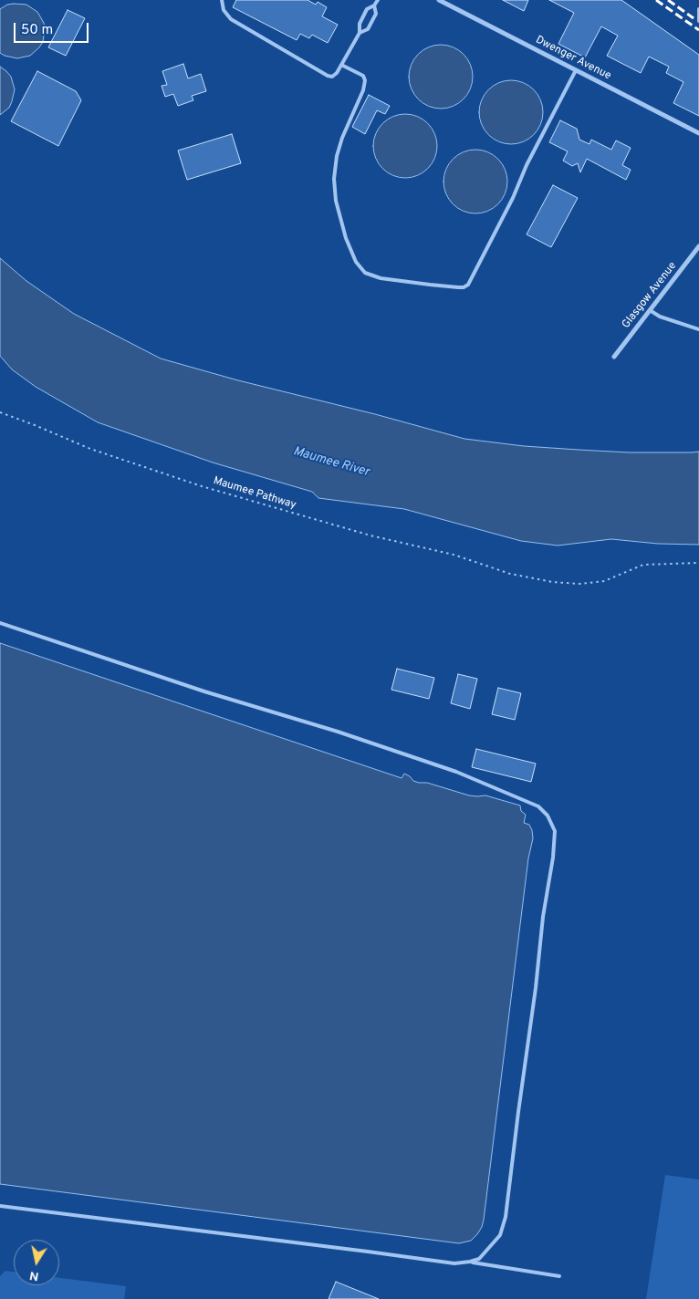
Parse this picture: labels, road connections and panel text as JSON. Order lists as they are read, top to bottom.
{
  "streets": {
    "street": ["Dwenger Avenue", "Glasgow Avenue"],
    "path": ["Maumee Pathway"]
  },
  "water": ["Maumee River"],
  "scale_bar": "50 m",
  "north": "bottom"
}
